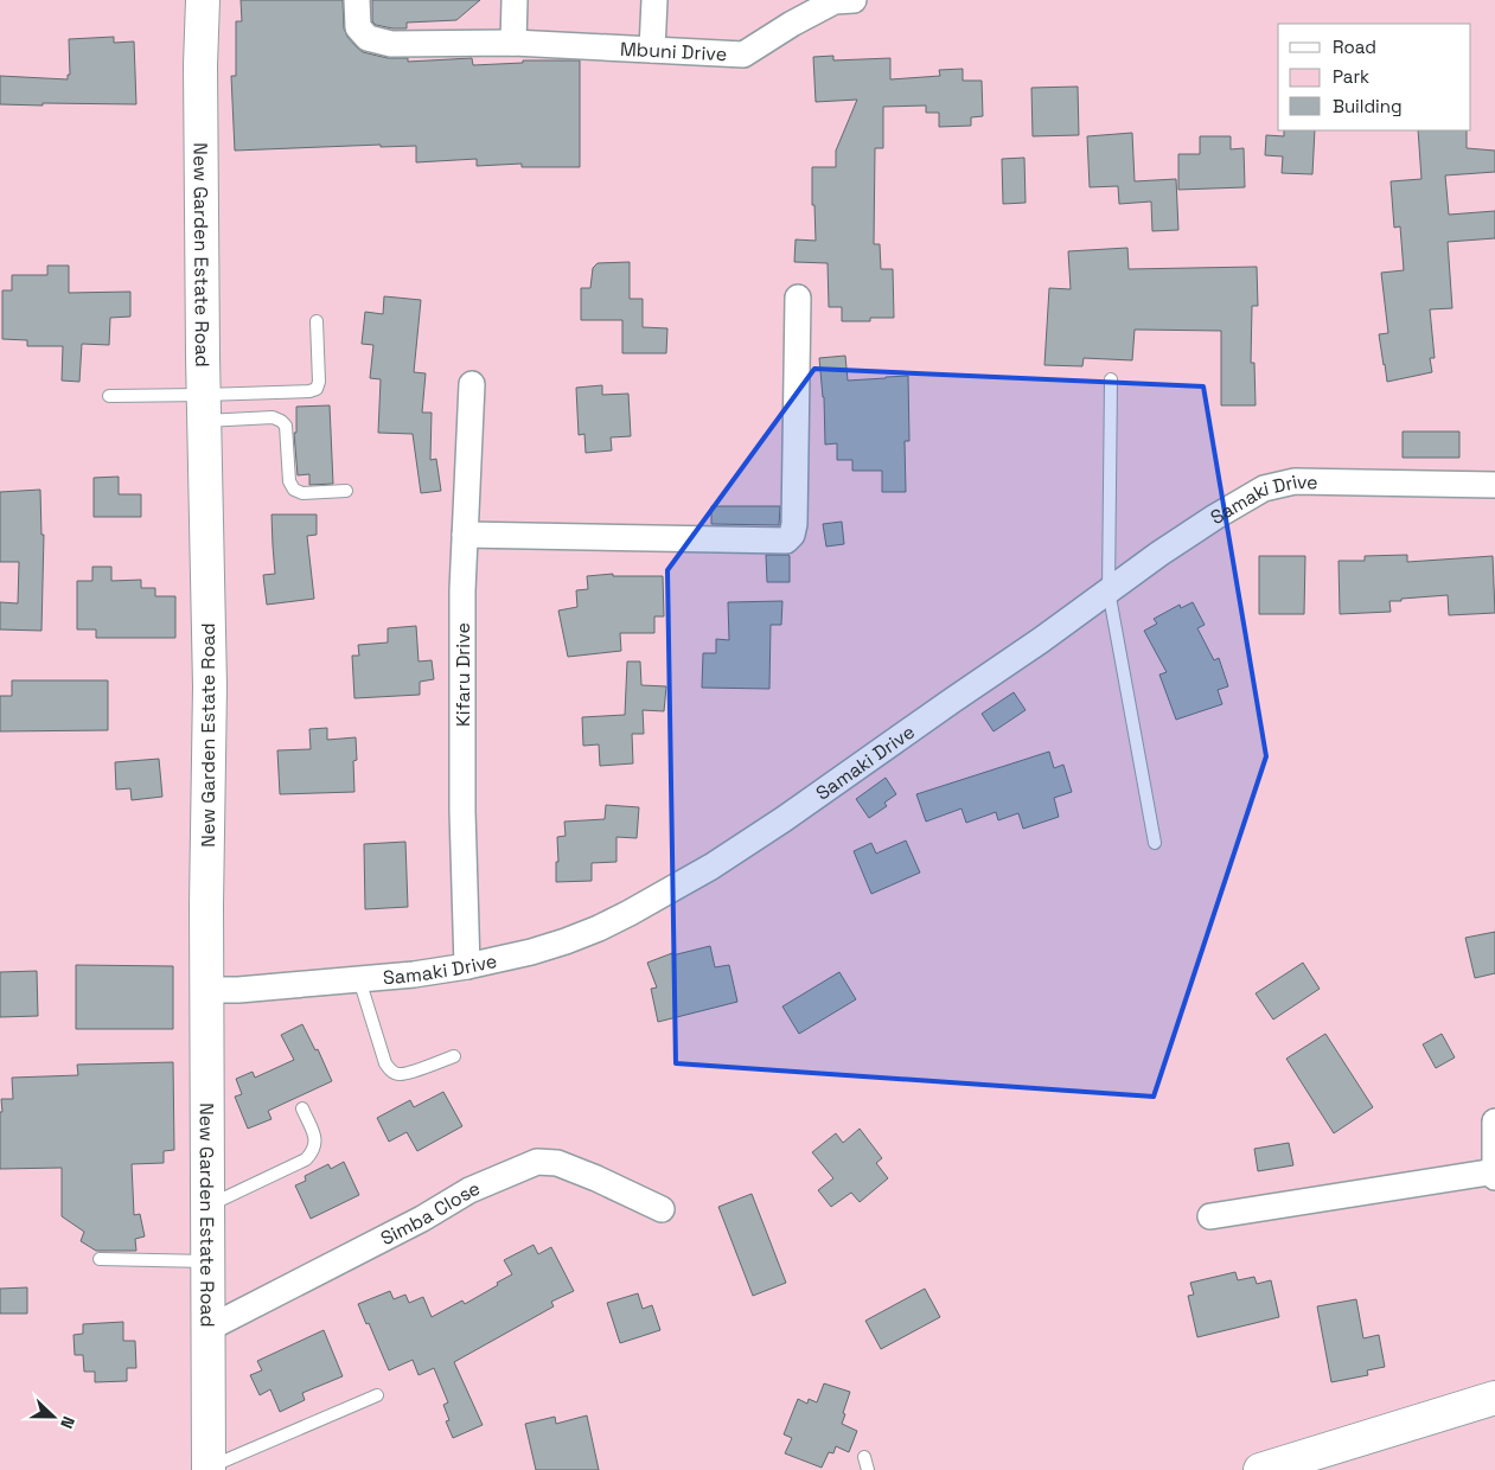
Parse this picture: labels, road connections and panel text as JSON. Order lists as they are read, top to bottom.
{
  "streets": {
    "street": [
      "Mbuni Drive",
      "New Garden Estate Road",
      "Samaki Drive",
      "Kifaru Drive",
      "Simba Close"
    ]
  },
  "crossings": [
    ["New Garden Estate Road", "Samaki Drive"],
    ["New Garden Estate Road", "Simba Close"],
    ["Samaki Drive", "Kifaru Drive"]
  ],
  "legend": ["Road", "Park", "Building"],
  "north": "right"
}
